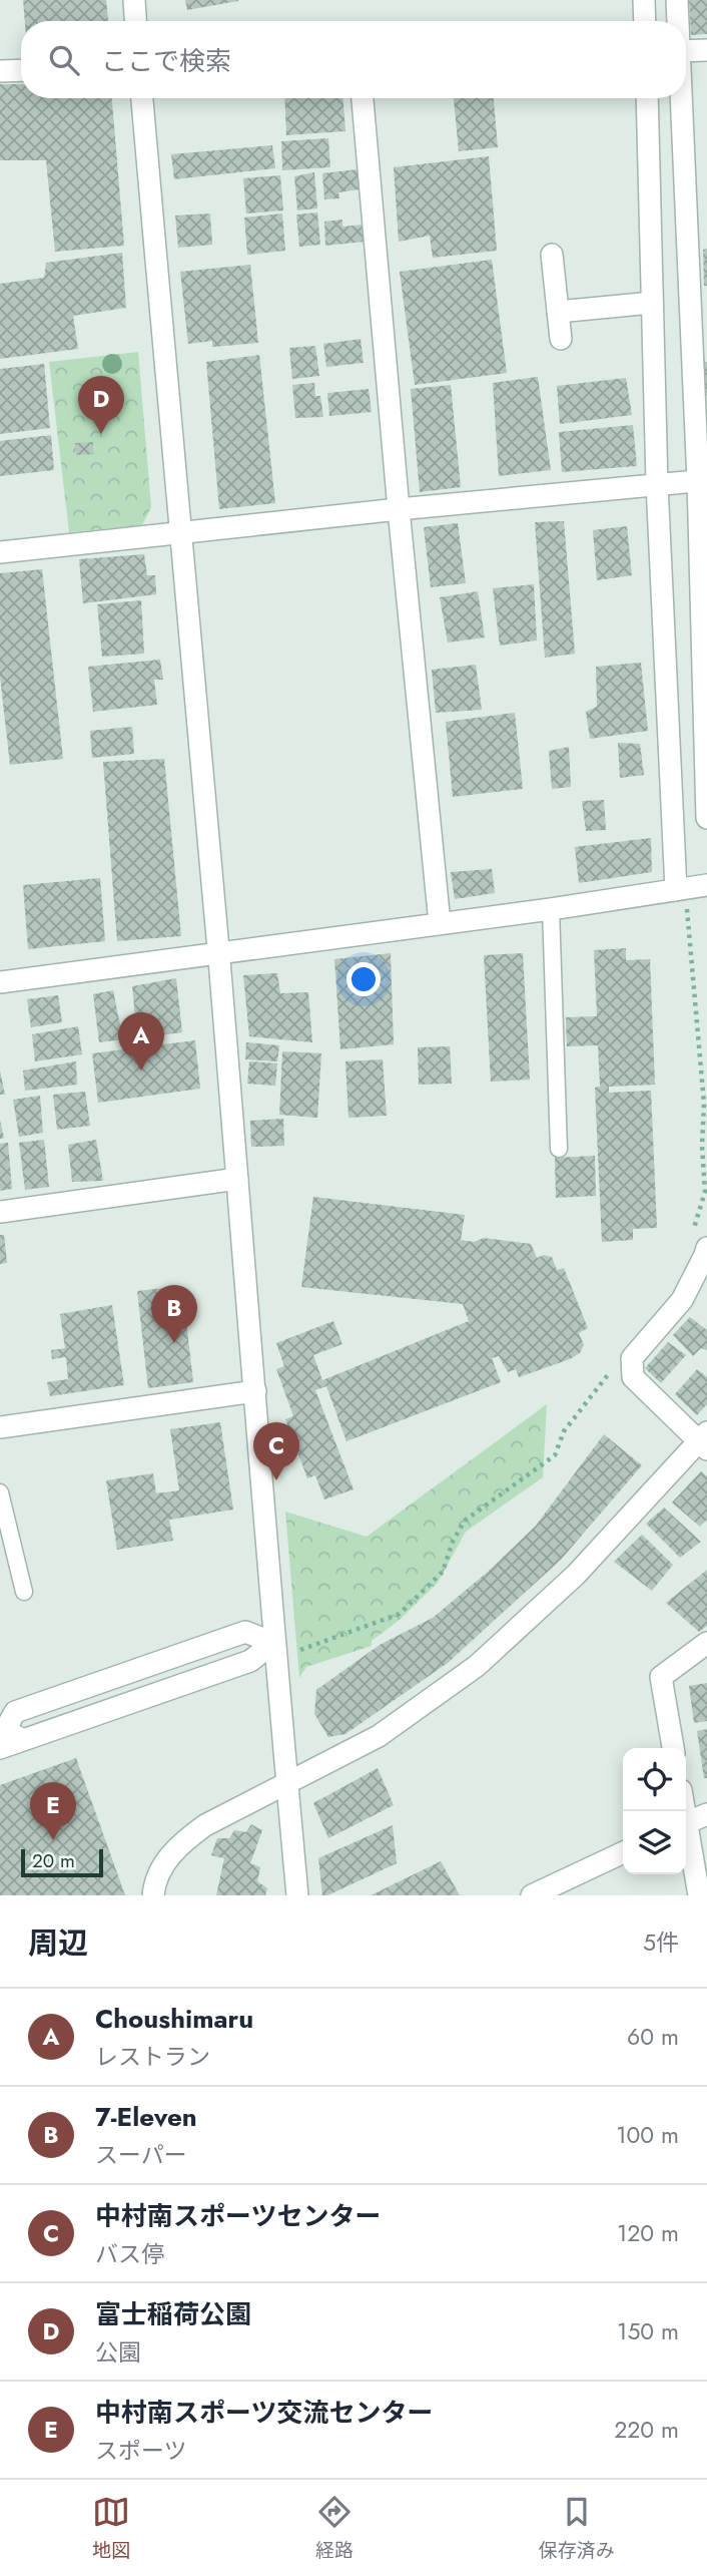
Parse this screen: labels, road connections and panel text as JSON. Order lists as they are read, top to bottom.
{
  "scale_bar": "20 m",
  "page": {
    "search": "ここで検索",
    "pins": [
      "D",
      "A",
      "B",
      "C",
      "E"
    ],
    "scale": "20 m",
    "heading": ["周辺", "5件"],
    "list": [
      {
        "mark": "A",
        "name": "Choushimaru",
        "note": "レストラン",
        "value": "60 m"
      },
      {
        "mark": "B",
        "name": "7-Eleven",
        "note": "スーパー",
        "value": "100 m"
      },
      {
        "mark": "C",
        "name": "中村南スポーツセンター",
        "note": "バス停",
        "value": "120 m"
      },
      {
        "mark": "D",
        "name": "富士稲荷公園",
        "note": "公園",
        "value": "150 m"
      },
      {
        "mark": "E",
        "name": "中村南スポーツ交流センター",
        "note": "スポーツ",
        "value": "220 m"
      }
    ],
    "nav": ["地図", "経路", "保存済み"]
  }
}
